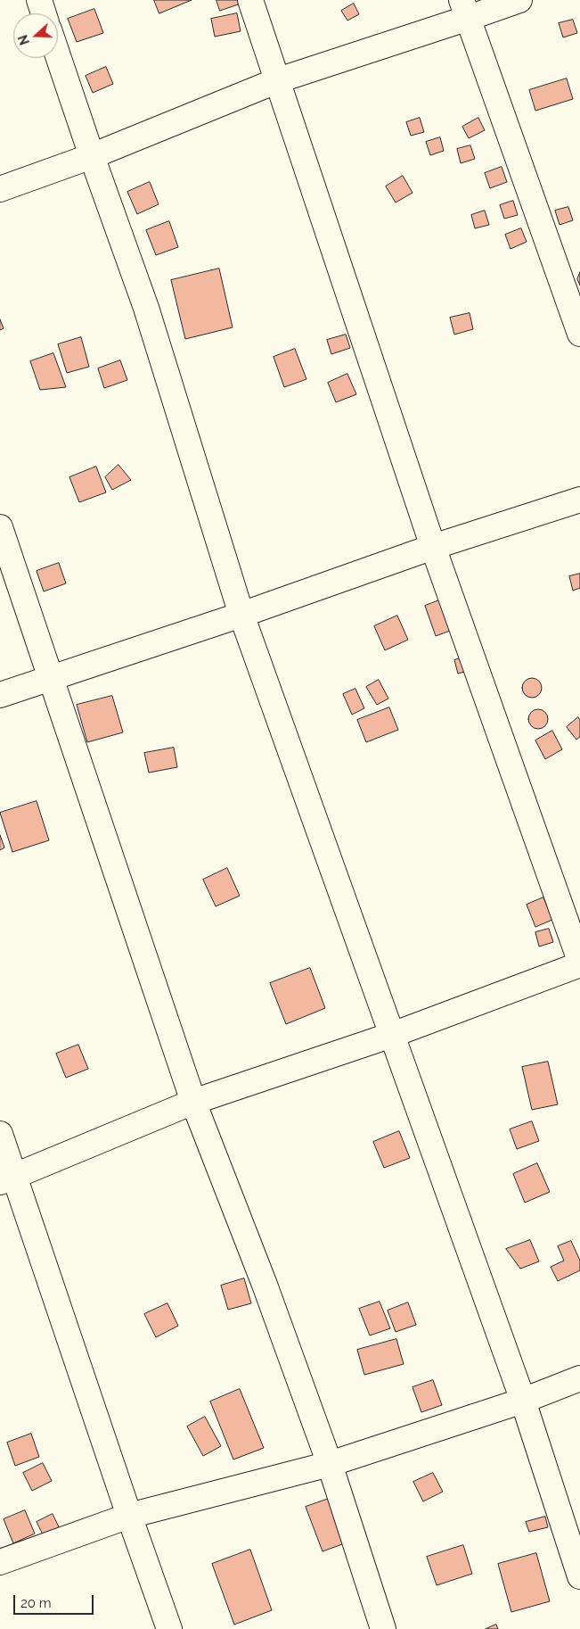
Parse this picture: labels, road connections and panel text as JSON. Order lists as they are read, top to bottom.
{
  "scale_bar": "20 m",
  "north": "left"
}
